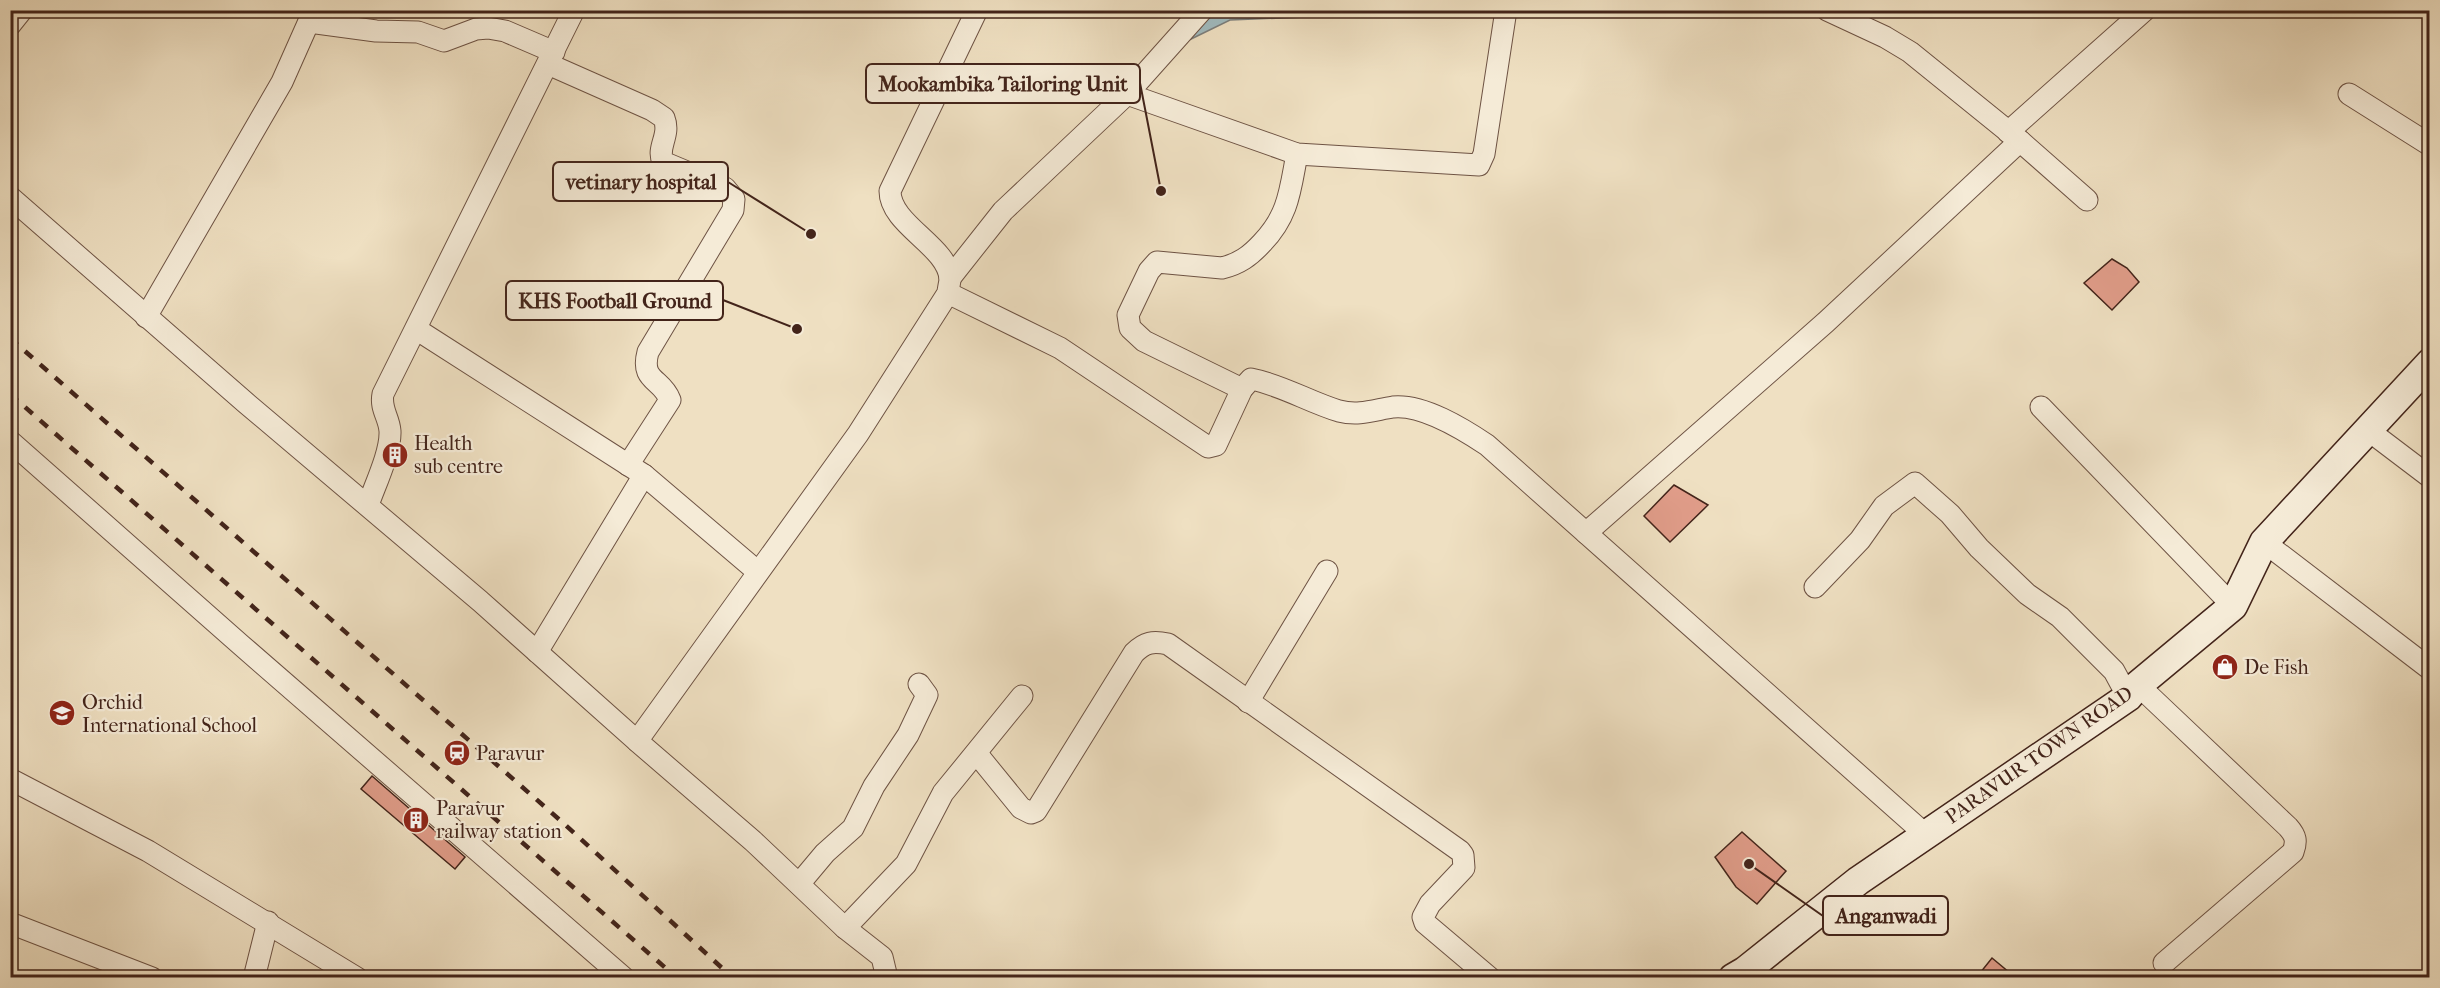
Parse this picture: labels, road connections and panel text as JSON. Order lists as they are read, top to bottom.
{
  "streets": {
    "main road": ["PARAVUR TOWN ROAD"]
  },
  "places": {
    "other": [
      "Mookambika Tailoring Unit",
      "vetinary hospital",
      "KHS Football Ground",
      "Anganwadi"
    ],
    "building": ["Health sub centre", "Paravur railway station"],
    "shop": ["De Fish"],
    "school or university": ["Orchid International School"],
    "station": ["Paravur"]
  }
}
